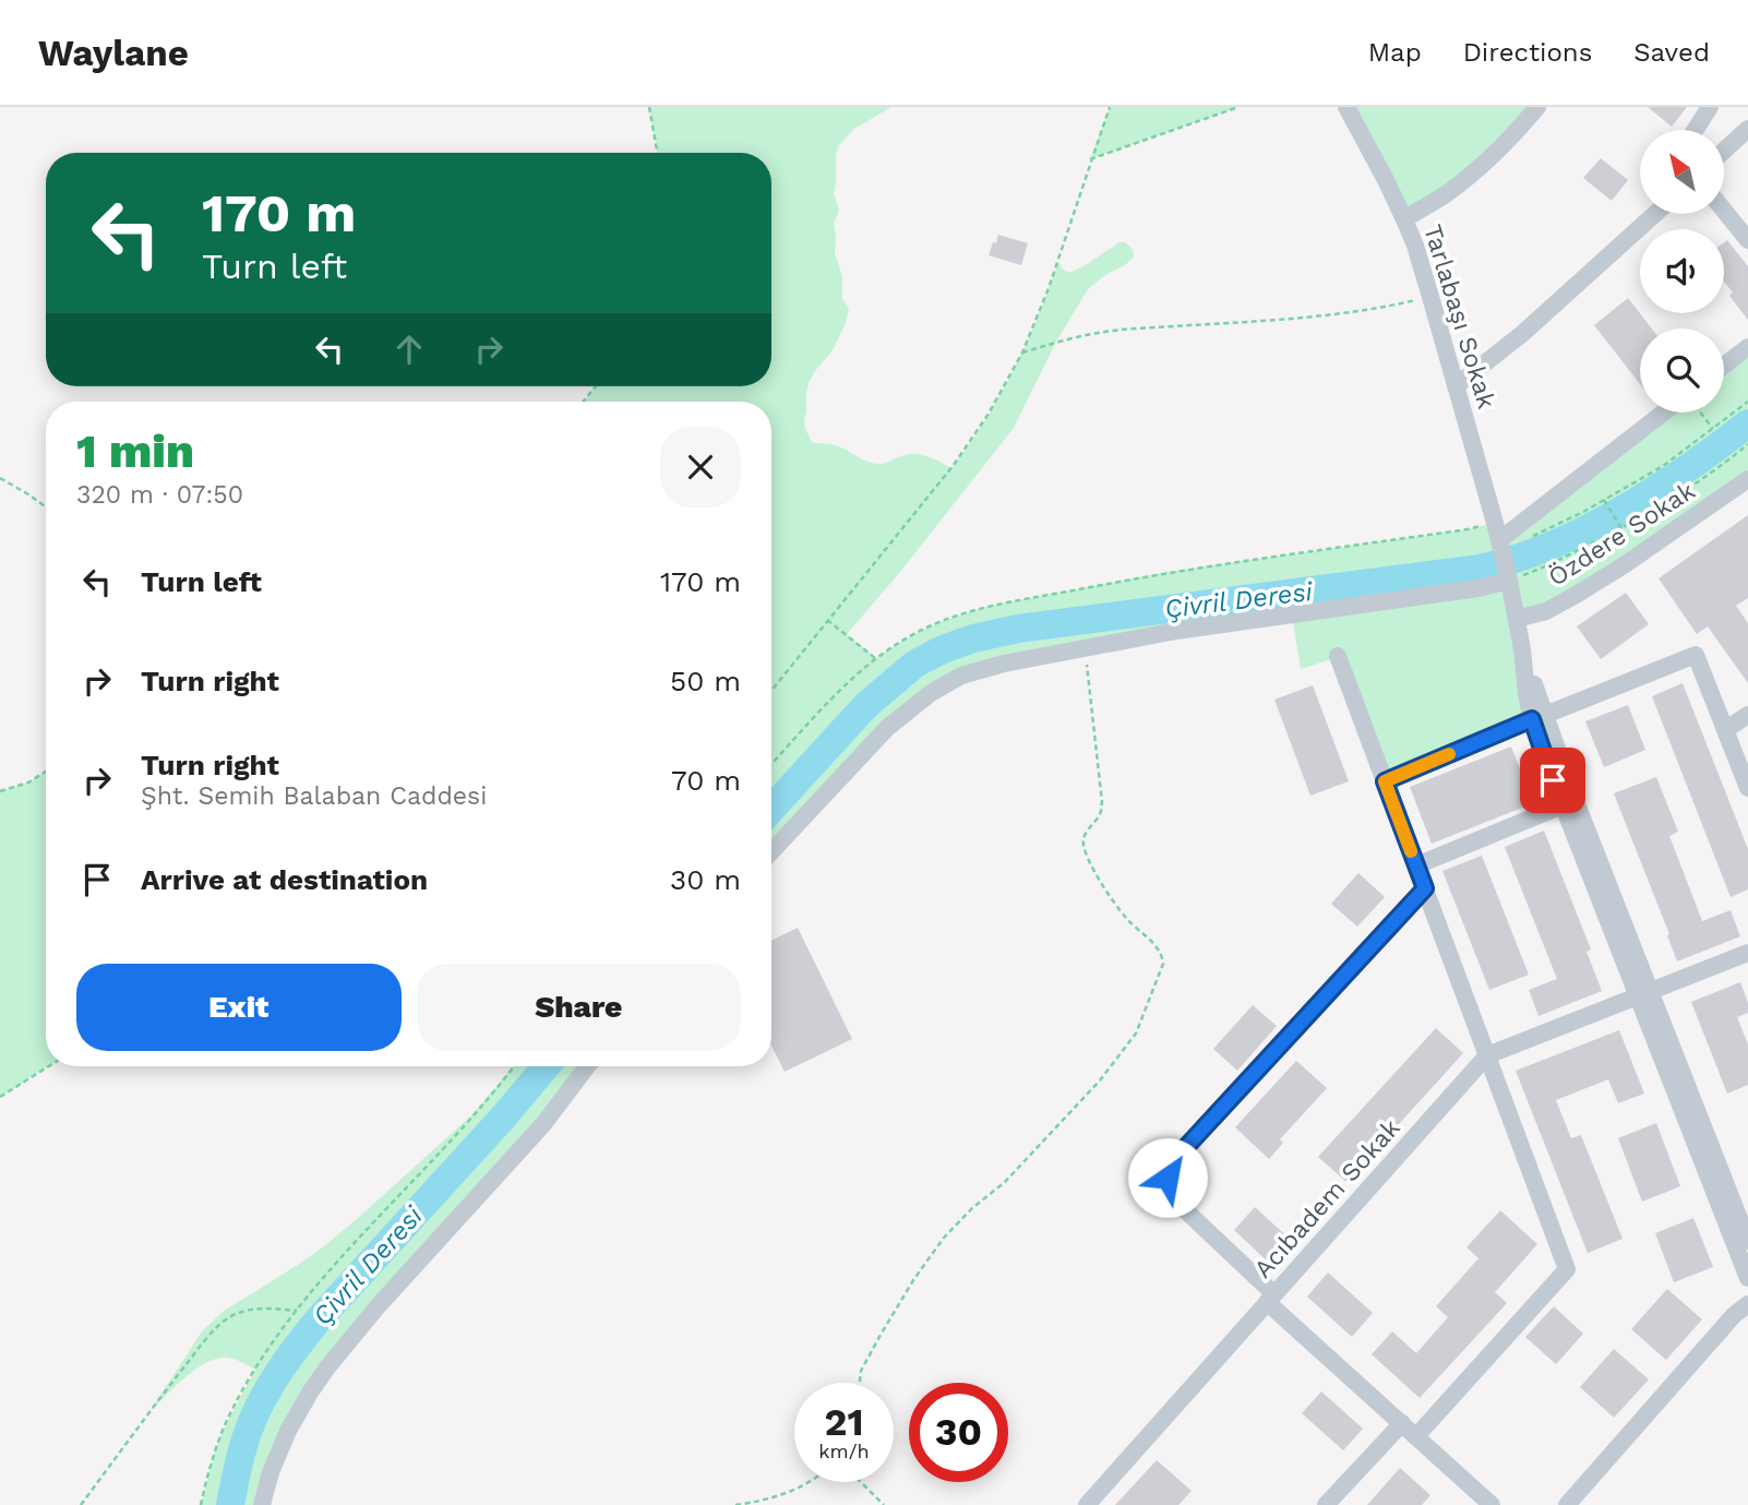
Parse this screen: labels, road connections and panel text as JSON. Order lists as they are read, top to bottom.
{
  "streets": {
    "street": ["Tarlabaşı Sokak", "Özdere Sokak", "Acıbadem Sokak"]
  },
  "crossings": [
    ["Tarlabaşı Sokak", "Özdere Sokak"]
  ],
  "water": ["Çivril Deresi"],
  "north": "top left",
  "page": {
    "header": "Waylane",
    "nav": ["Map", "Directions", "Saved"],
    "turn": ["170 m", "Turn left"],
    "heading": ["1 min", "320 m · 07:50"],
    "list": [
      {
        "name": "Turn left",
        "value": "170 m"
      },
      {
        "name": "Turn right",
        "value": "50 m"
      },
      {
        "name": "Turn right",
        "note": "Şht. Semih Balaban Caddesi",
        "value": "70 m"
      },
      {
        "name": "Arrive at destination",
        "value": "30 m"
      }
    ],
    "buttons": ["Exit", "Share"],
    "speed": "21 km/h",
    "limit": "30"
  }
}
